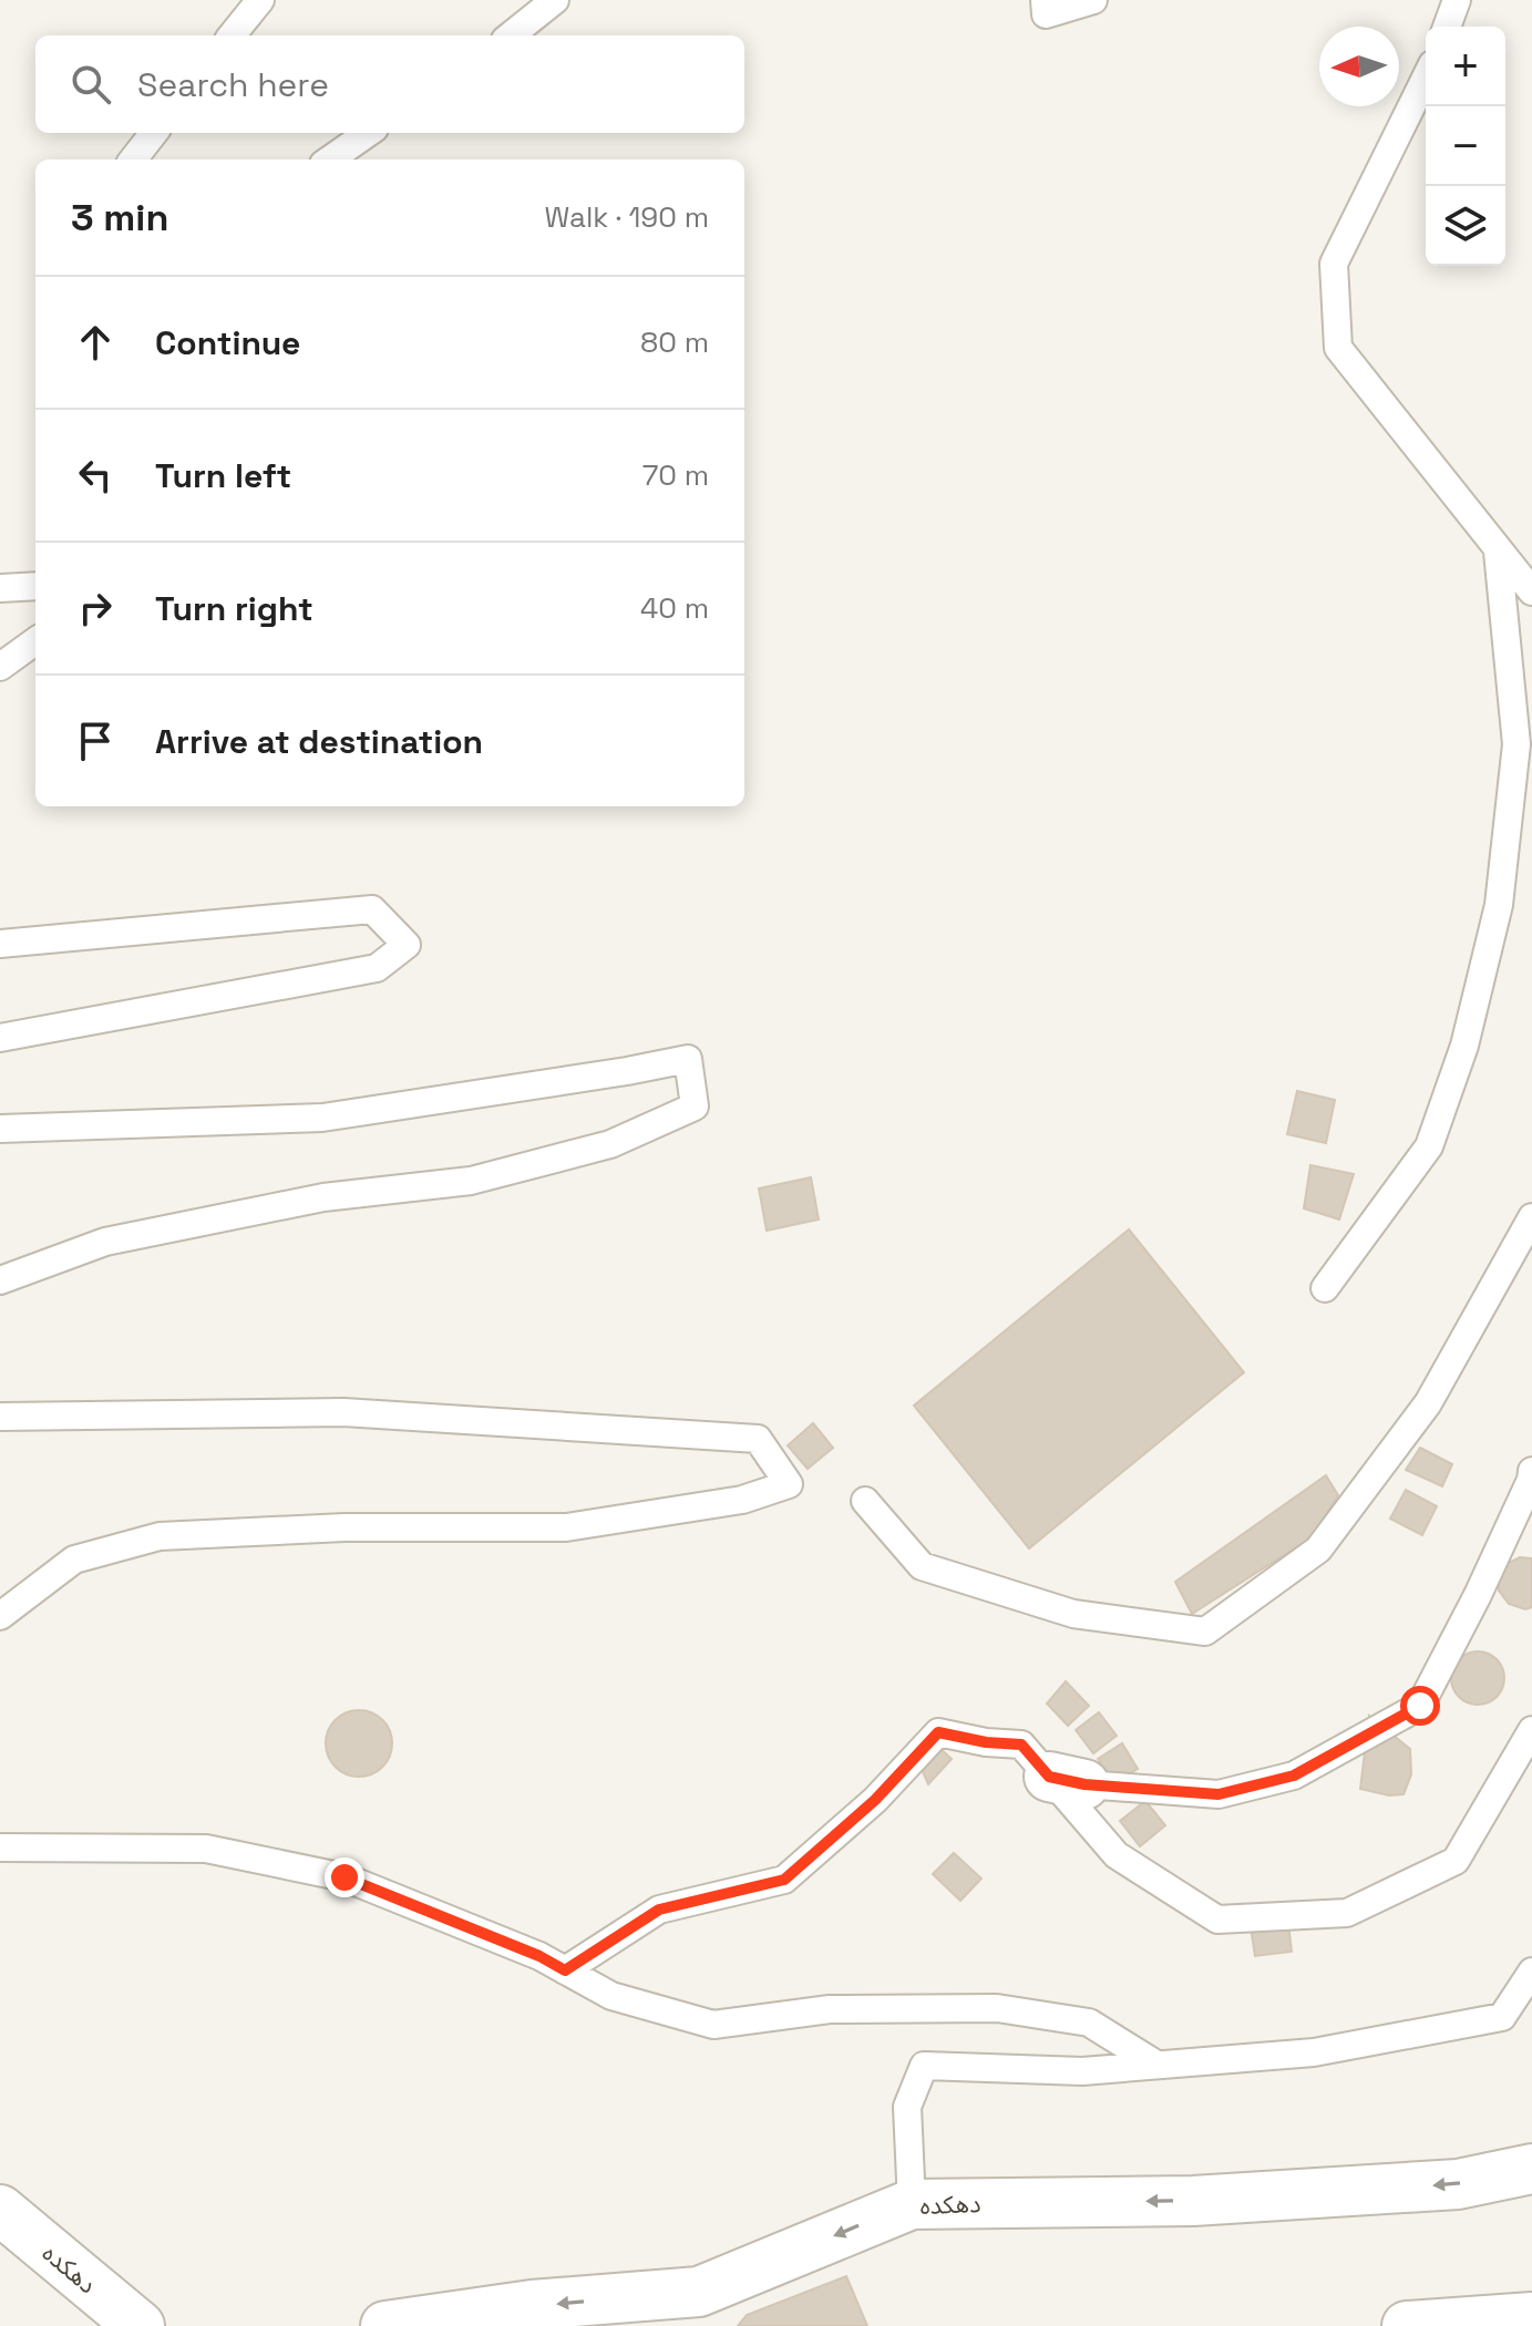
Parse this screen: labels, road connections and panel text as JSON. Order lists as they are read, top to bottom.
{
  "streets": {
    "street": ["دهکده"]
  },
  "one_way": ["دهکده"],
  "north": "left",
  "page": {
    "map_buttons": ["+", "−"],
    "search": "Search here",
    "heading": ["3 min", "Walk · 190 m"],
    "list": [
      ["Continue", "80 m"],
      ["Turn left", "70 m"],
      ["Turn right", "40 m"],
      "Arrive at destination"
    ]
  }
}
